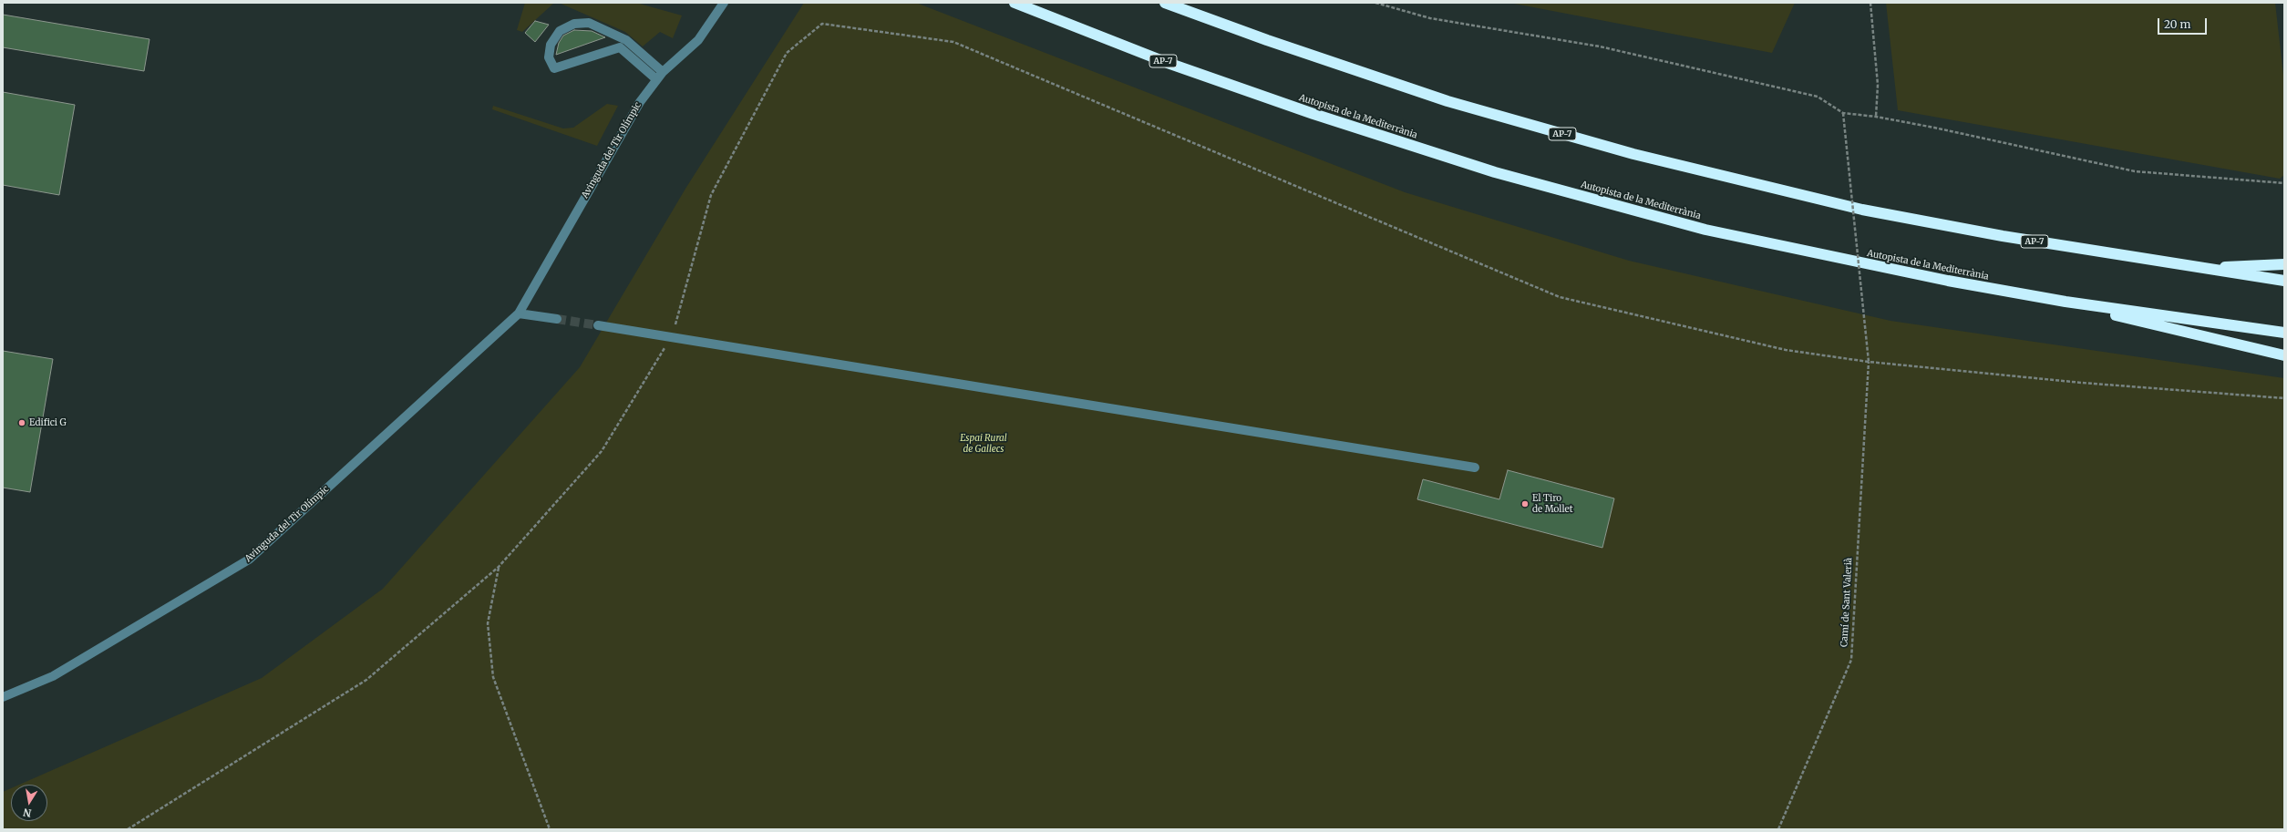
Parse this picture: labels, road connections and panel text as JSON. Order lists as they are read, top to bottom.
{
  "streets": {
    "highway": ["AP-7", "Autopista de la Mediterrània"],
    "street": ["Avinguda del Tir Olímpic"],
    "path": ["Camí de Sant Valerià"]
  },
  "parks": ["Espai Rural de Gallecs"],
  "places": ["Edifici G", "El Tiro de Mollet"],
  "scale_bar": "20 m",
  "north": "bottom"
}
